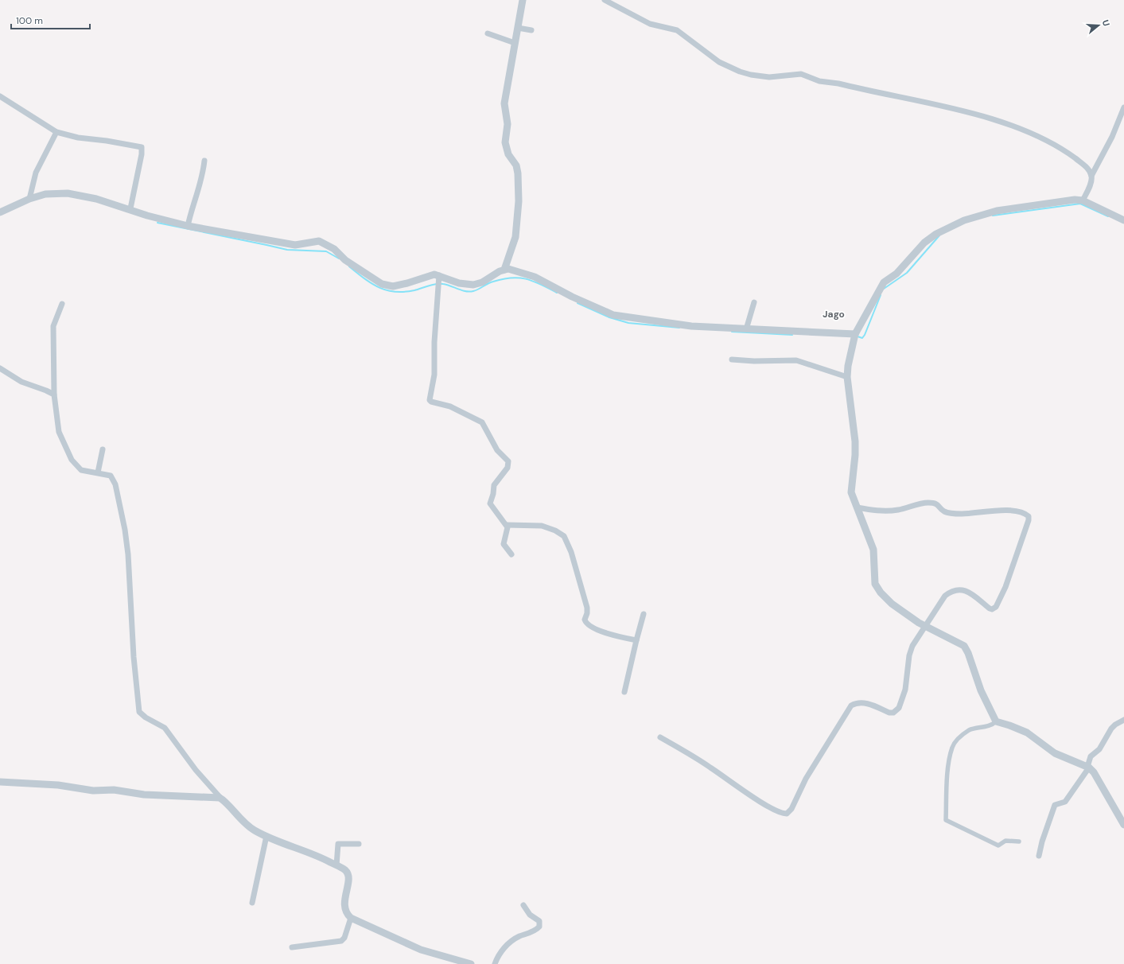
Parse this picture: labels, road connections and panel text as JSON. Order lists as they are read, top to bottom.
{
  "districts": ["Jago"],
  "scale_bar": "100 m",
  "north": "right"
}
